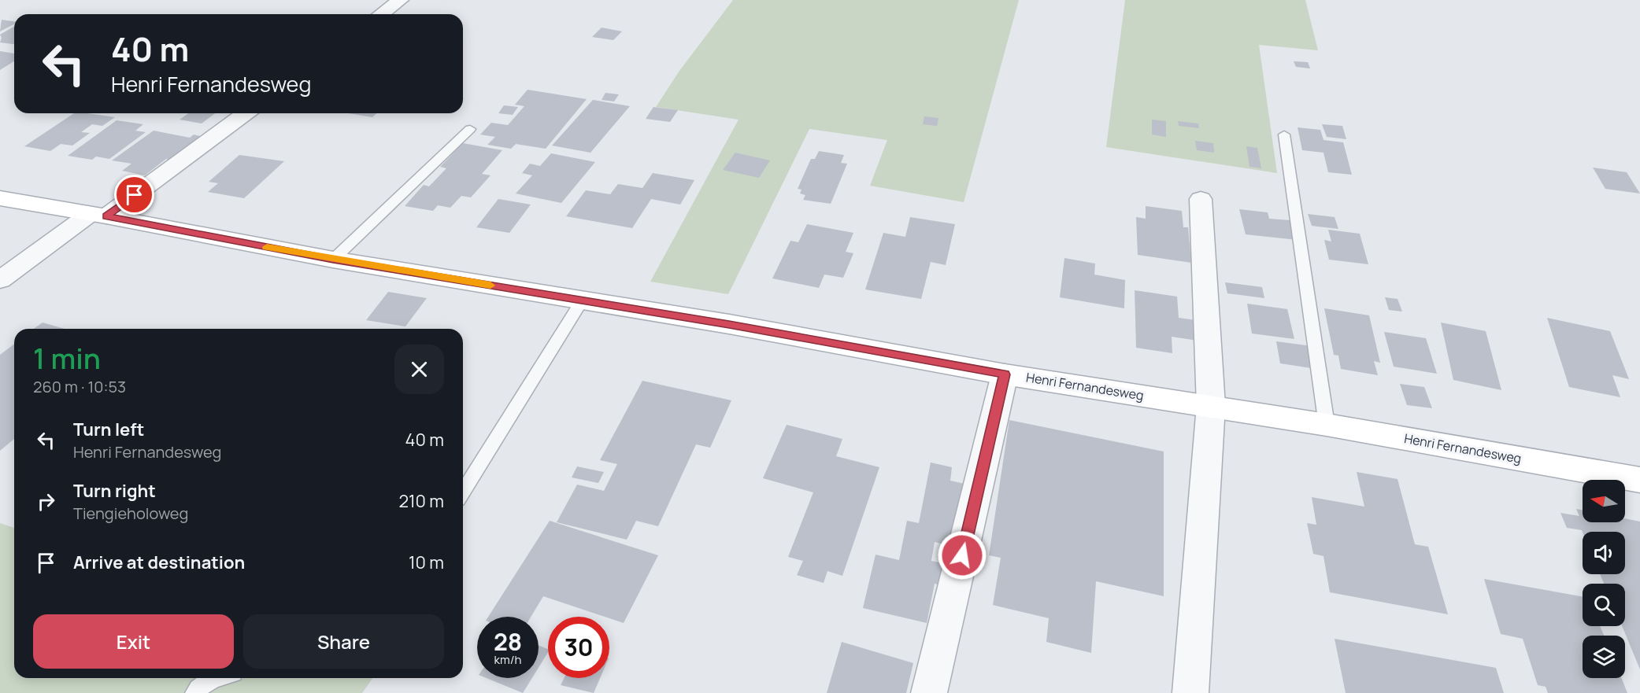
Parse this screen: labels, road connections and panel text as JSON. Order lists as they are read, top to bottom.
{
  "streets": {
    "street": ["Henri Fernandesweg"]
  },
  "north": "left",
  "page": {
    "turn": ["40 m", "Henri Fernandesweg"],
    "heading": ["1 min", "260 m · 10:53"],
    "list": [
      {
        "name": "Turn left",
        "note": "Henri Fernandesweg",
        "value": "40 m"
      },
      {
        "name": "Turn right",
        "note": "Tiengieholoweg",
        "value": "210 m"
      },
      {
        "name": "Arrive at destination",
        "value": "10 m"
      }
    ],
    "buttons": ["Exit", "Share"],
    "speed": "28 km/h",
    "limit": "30"
  }
}
